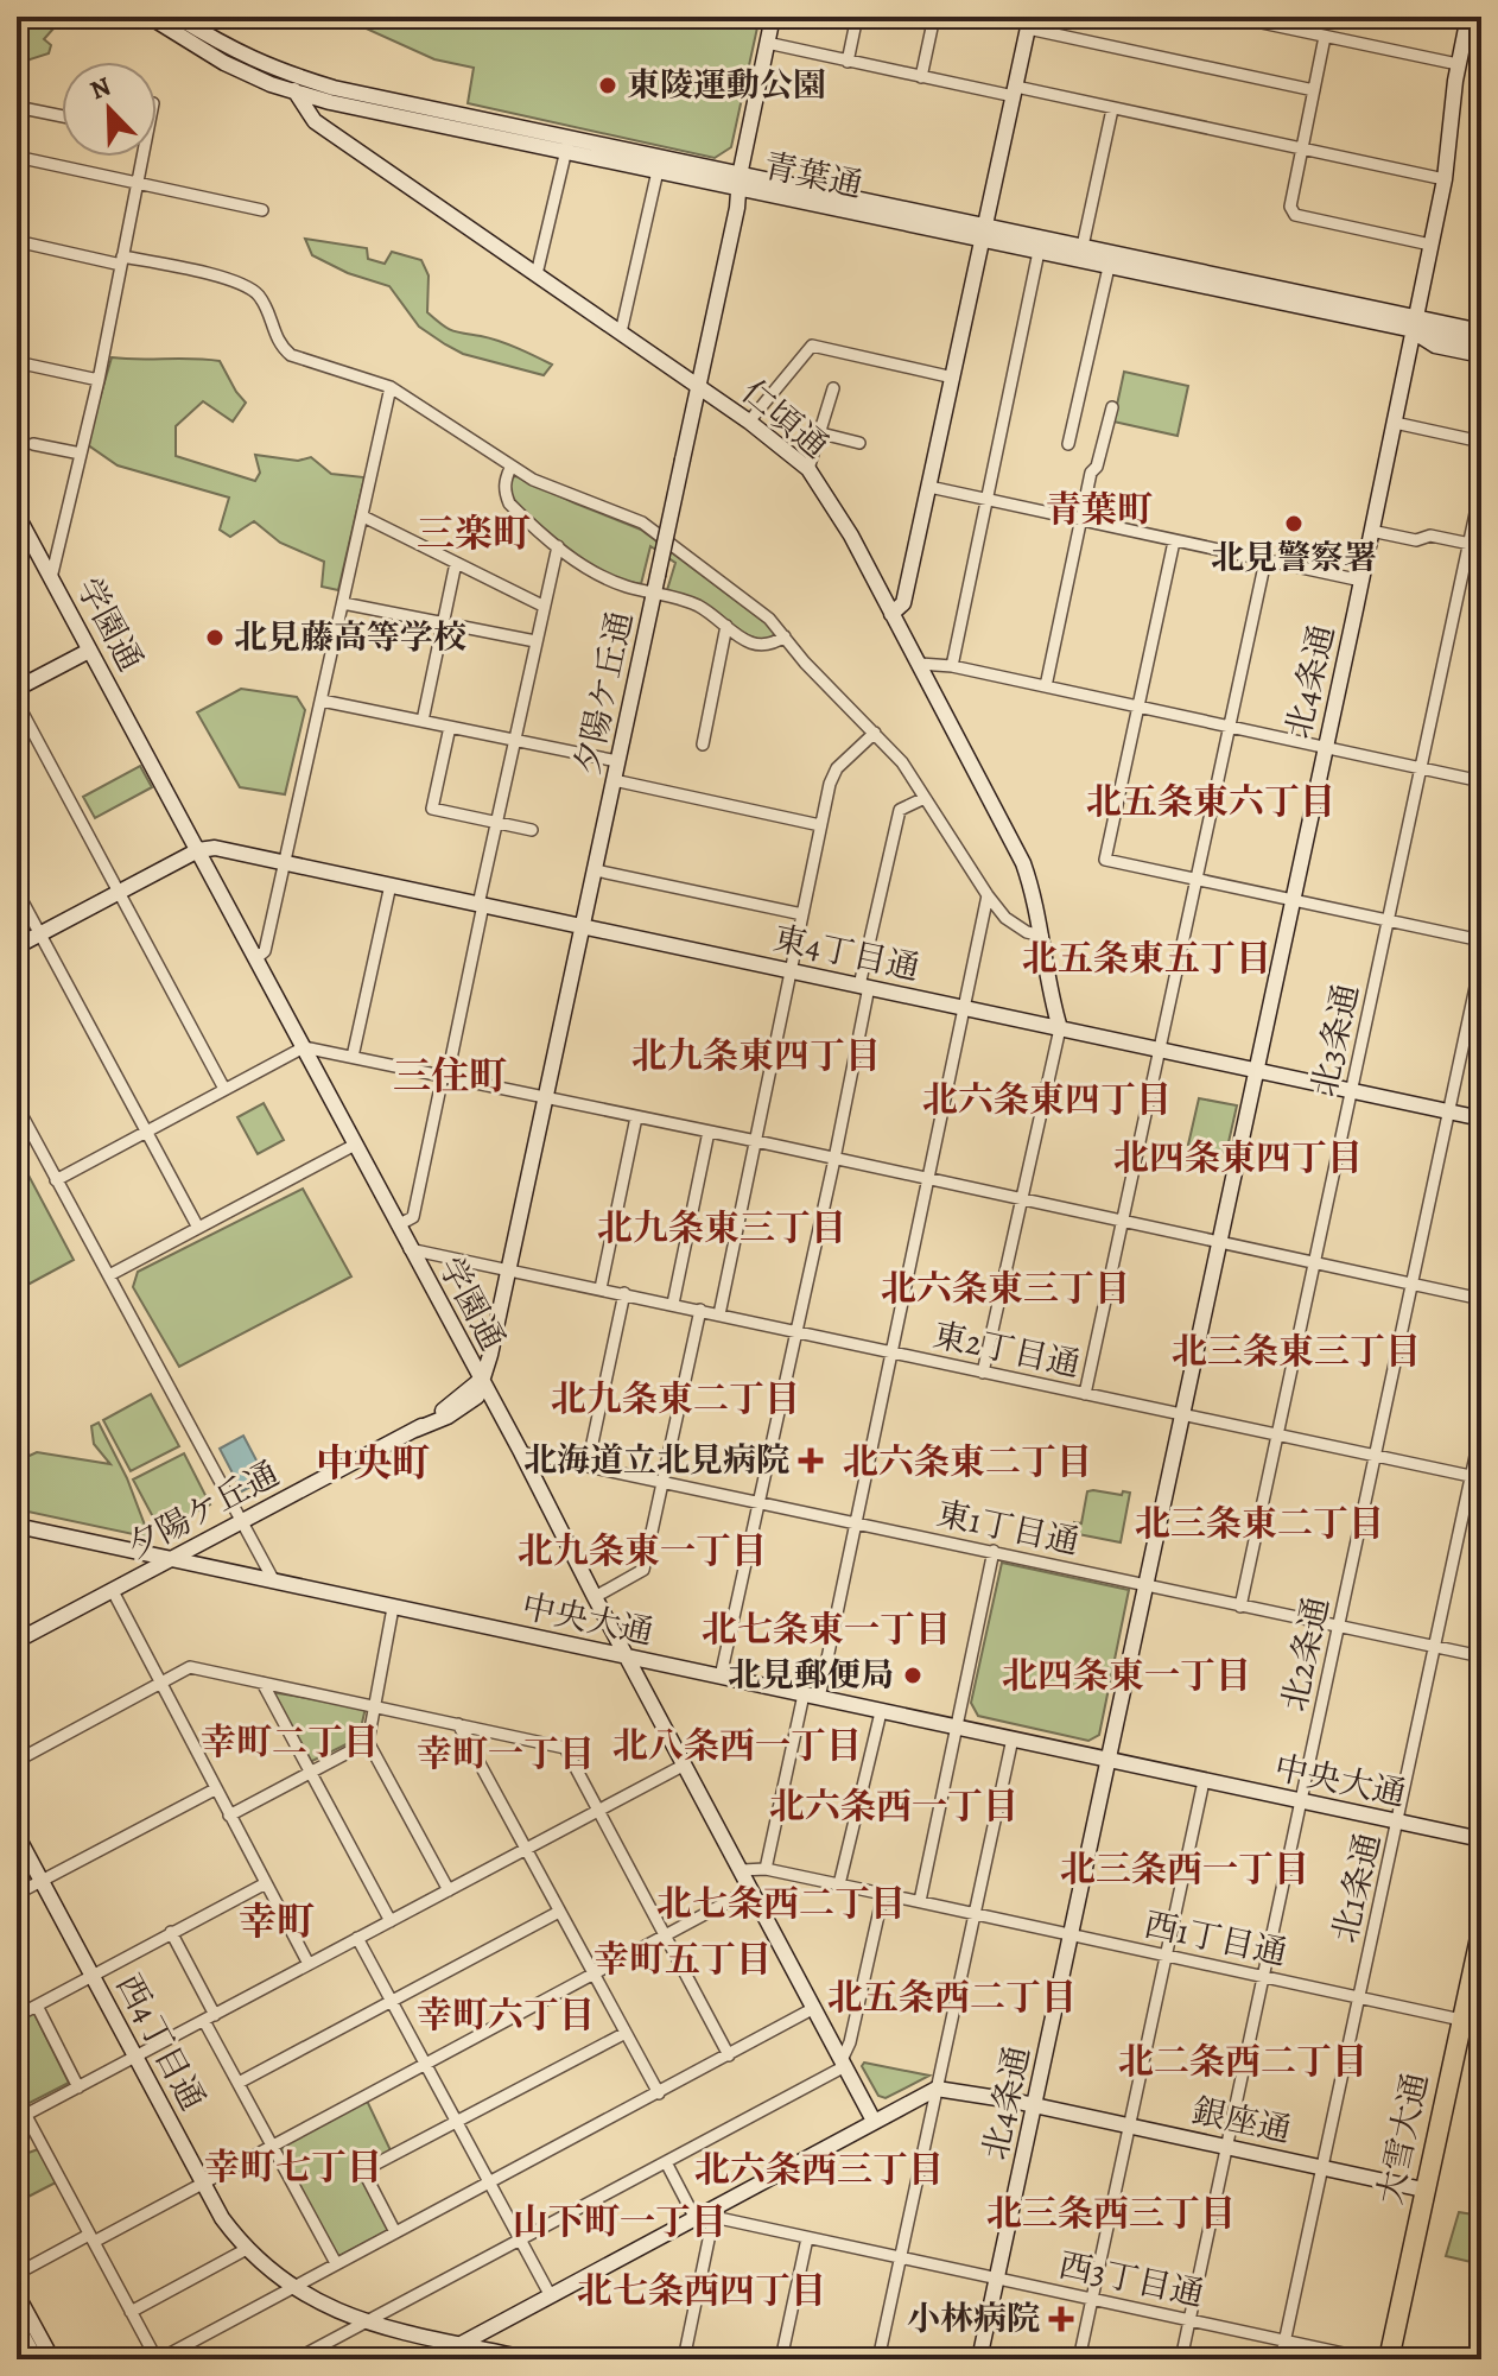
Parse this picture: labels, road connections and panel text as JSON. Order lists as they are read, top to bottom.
{
  "streets": {
    "highway": ["大雪大通"],
    "street": [
      "青葉通",
      "仁頃通",
      "学園通",
      "北4条通",
      "夕陽ケ丘通",
      "東4丁目通",
      "北3条通",
      "東2丁目通",
      "東1丁目通",
      "中央大通",
      "北2条通",
      "北1条通",
      "西1丁目通",
      "西4丁目通",
      "銀座通",
      "西3丁目通"
    ]
  },
  "crossings": [
    ["青葉通", "仁頃通"],
    ["青葉通", "北4条通"],
    ["青葉通", "夕陽ケ丘通"],
    ["仁頃通", "夕陽ケ丘通"],
    ["仁頃通", "東4丁目通"],
    ["学園通", "夕陽ケ丘通"],
    ["学園通", "東4丁目通"],
    ["学園通", "東2丁目通"],
    ["学園通", "東1丁目通"],
    ["学園通", "中央大通"],
    ["学園通", "西1丁目通"],
    ["北4条通", "東4丁目通"],
    ["北4条通", "東2丁目通"],
    ["北4条通", "東1丁目通"],
    ["北4条通", "中央大通"],
    ["北4条通", "西1丁目通"],
    ["北4条通", "銀座通"],
    ["北4条通", "西3丁目通"],
    ["夕陽ケ丘通", "東4丁目通"],
    ["夕陽ケ丘通", "東2丁目通"],
    ["夕陽ケ丘通", "中央大通"],
    ["東4丁目通", "北3条通"],
    ["東4丁目通", "北2条通"],
    ["北3条通", "東2丁目通"],
    ["北3条通", "東1丁目通"],
    ["東2丁目通", "北2条通"],
    ["東2丁目通", "北1条通"],
    ["東1丁目通", "北2条通"],
    ["東1丁目通", "北1条通"],
    ["中央大通", "北2条通"],
    ["中央大通", "北1条通"],
    ["北2条通", "西1丁目通"],
    ["北2条通", "銀座通"],
    ["北2条通", "西3丁目通"],
    ["北1条通", "西1丁目通"],
    ["北1条通", "銀座通"],
    ["北1条通", "西3丁目通"],
    ["西1丁目通", "大雪大通"],
    ["銀座通", "大雪大通"]
  ],
  "districts": [
    "青葉町",
    "三楽町",
    "北五条東六丁目",
    "北五条東五丁目",
    "北九条東四丁目",
    "三住町",
    "北六条東四丁目",
    "北四条東四丁目",
    "北九条東三丁目",
    "北六条東三丁目",
    "北三条東三丁目",
    "北九条東二丁目",
    "北六条東二丁目",
    "中央町",
    "北三条東二丁目",
    "北九条東一丁目",
    "北七条東一丁目",
    "北四条東一丁目",
    "幸町二丁目",
    "北八条西一丁目",
    "幸町一丁目",
    "北六条西一丁目",
    "北三条西一丁目",
    "北七条西二丁目",
    "幸町",
    "幸町五丁目",
    "北五条西二丁目",
    "幸町六丁目",
    "北二条西二丁目",
    "幸町七丁目",
    "北六条西三丁目",
    "北三条西三丁目",
    "山下町一丁目",
    "北七条西四丁目"
  ],
  "places": {
    "other": [
      "東陵運動公園",
      "北見警察署",
      "北見藤高等学校",
      "北見郵便局"
    ],
    "health": ["北海道立北見病院", "小林病院"]
  },
  "north": "top left"
}
